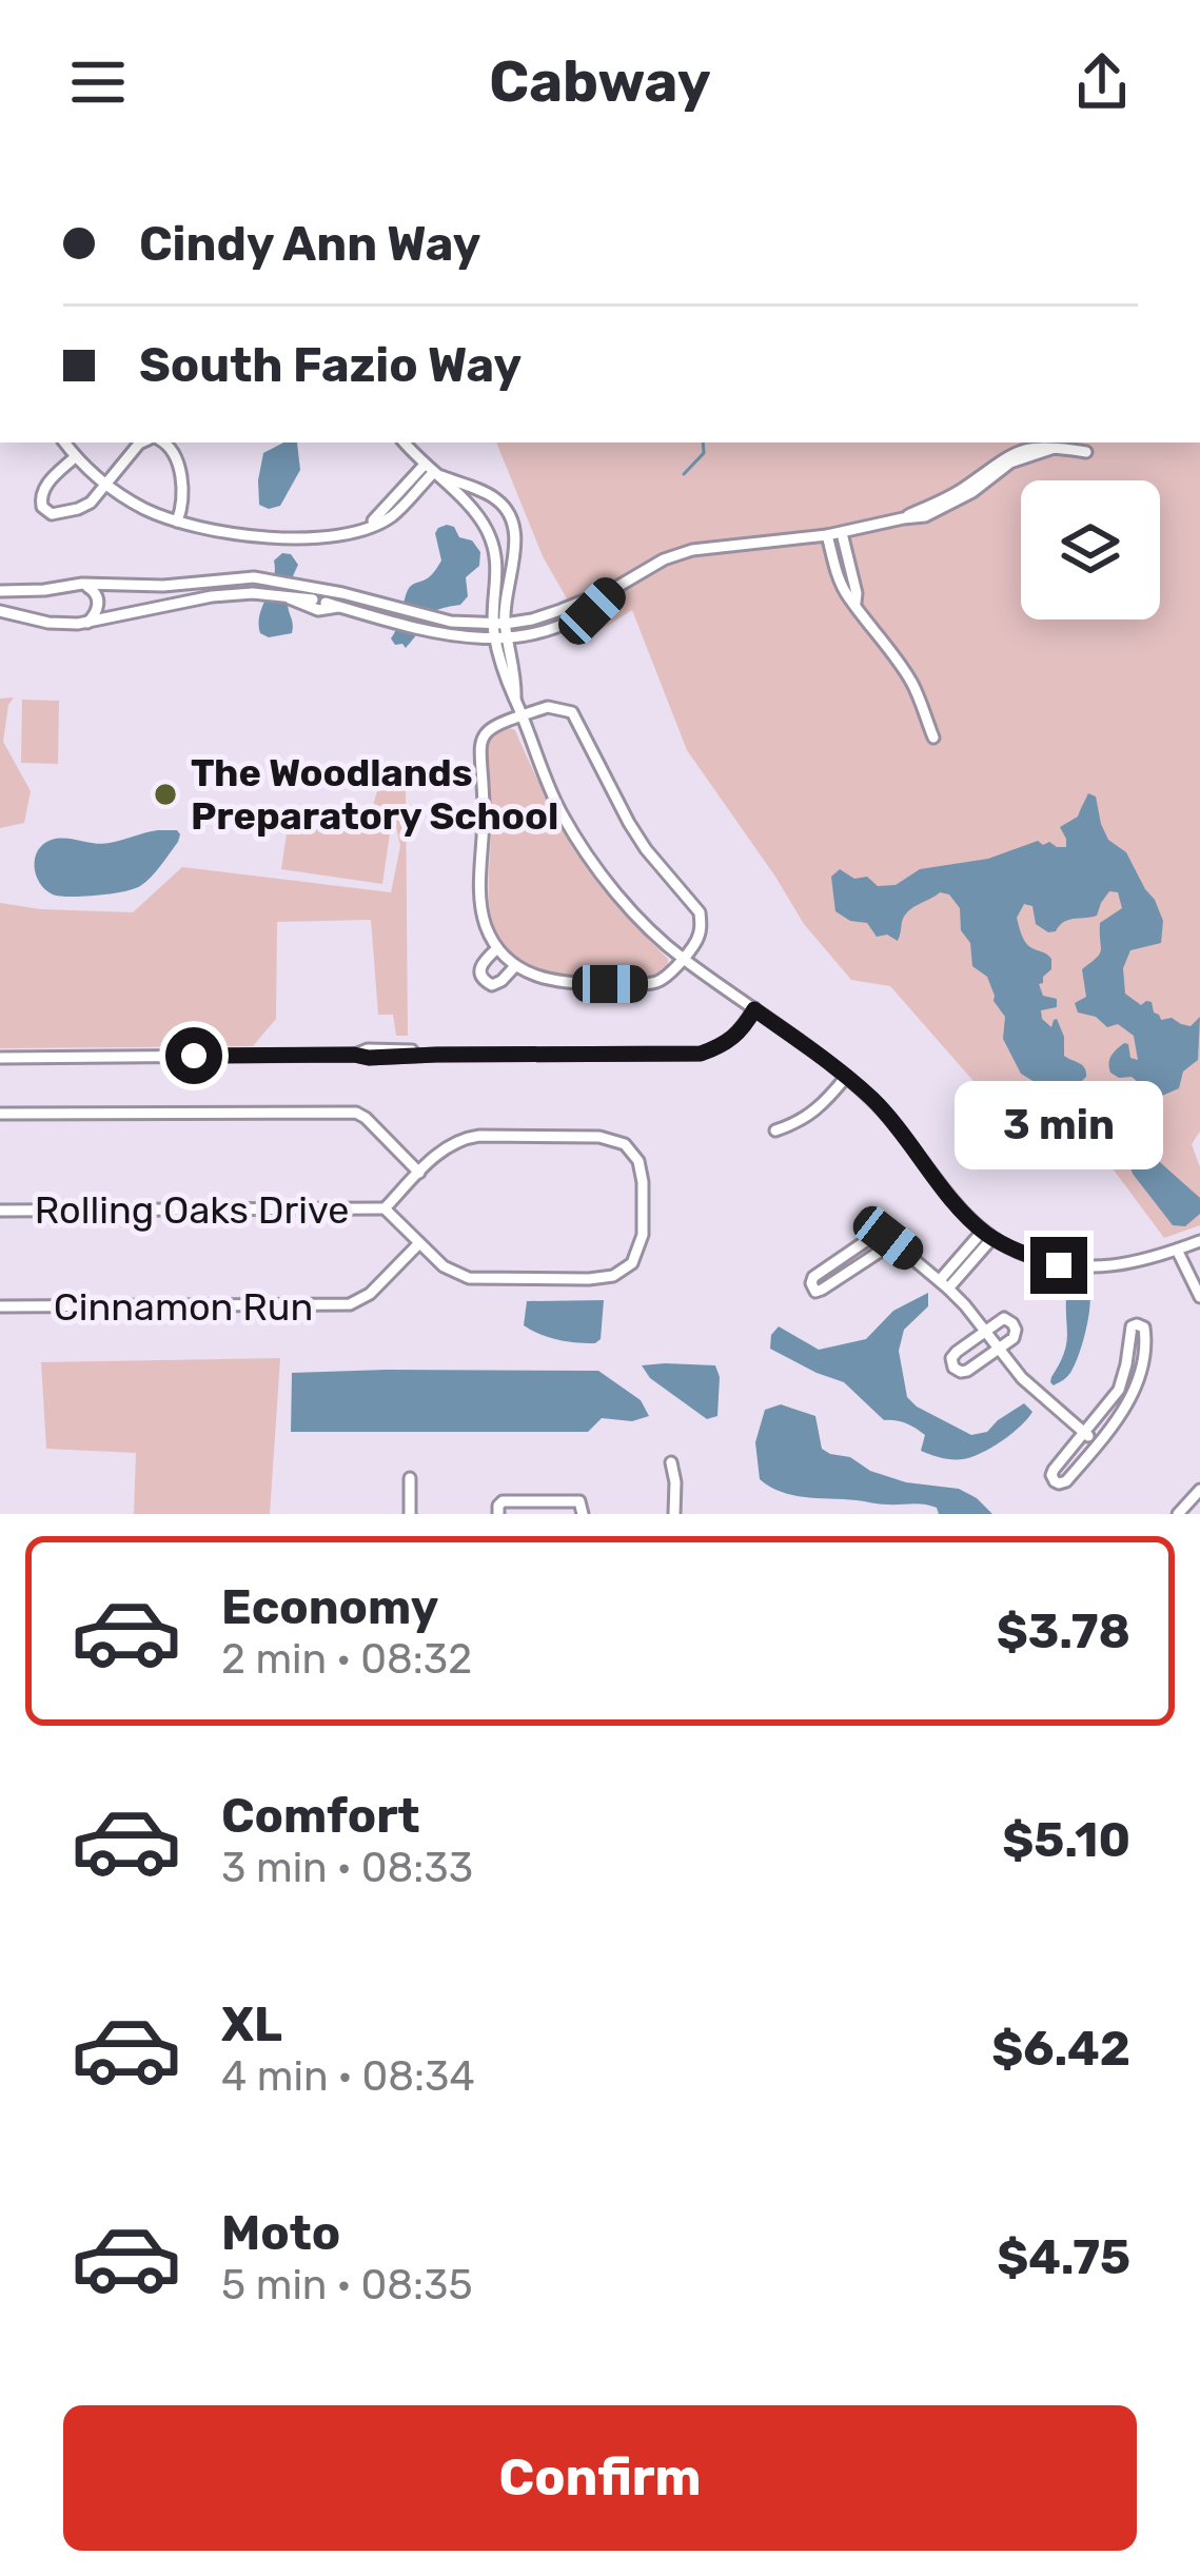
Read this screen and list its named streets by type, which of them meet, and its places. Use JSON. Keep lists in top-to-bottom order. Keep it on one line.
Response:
{"streets":{"street":["Rolling Oaks Drive","Cinnamon Run"]},"places":["The Woodlands Preparatory School"],"page":{"header":"Cabway","banner":["Cindy Ann Way","South Fazio Way"],"bubble":"3 min","list":[{"name":"Economy","note":"2 min · 08:32","value":"$3.78"},{"name":"Comfort","note":"3 min · 08:33","value":"$5.10"},{"name":"XL","note":"4 min · 08:34","value":"$6.42"},{"name":"Moto","note":"5 min · 08:35","value":"$4.75"}],"buttons":"Confirm"}}
